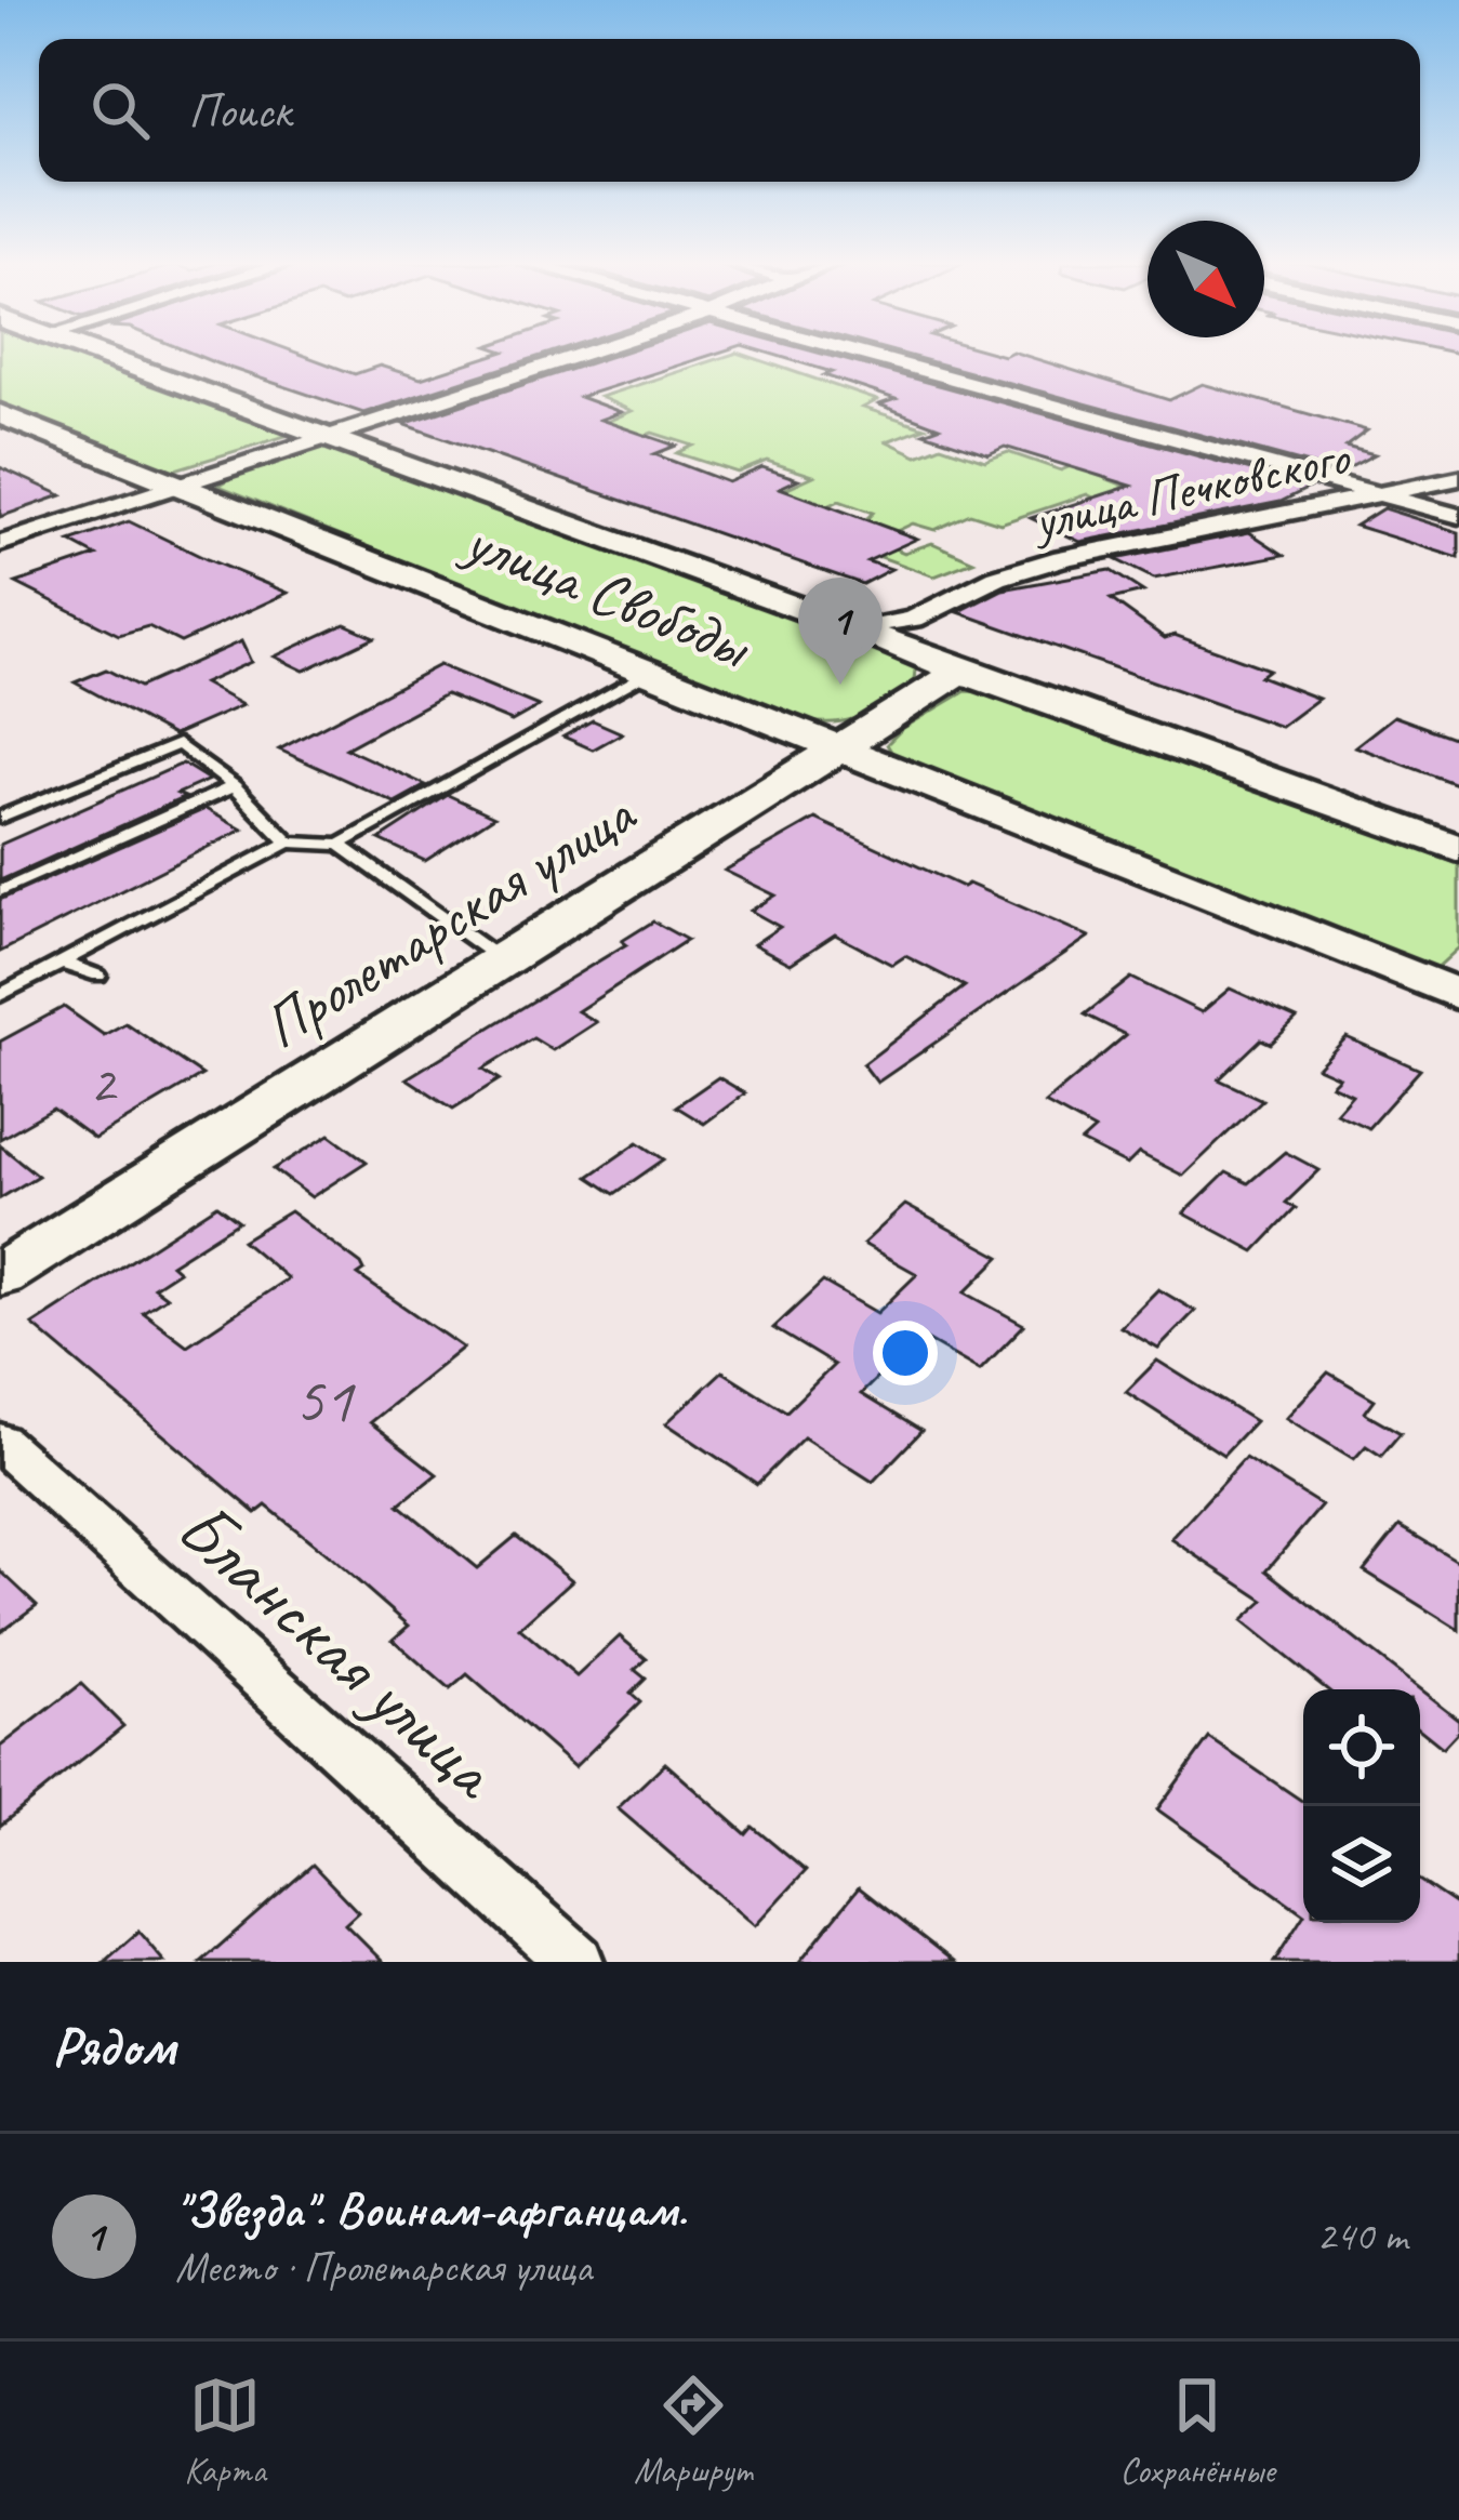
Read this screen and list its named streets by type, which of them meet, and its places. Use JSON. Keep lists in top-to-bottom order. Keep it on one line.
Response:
{"streets":{"main road":["улица Свободы","Пролетарская улица"],"street":["улица Печковского","Бланская улица"]},"crossings":[["улица Печковского","улица Свободы"],["улица Свободы","Пролетарская улица"]],"house_numbers":["2","51"],"north":"bottom right","page":{"search":"Поиск","pins":"1","heading":"Рядом","list":[{"mark":"1","name":"\"Звезда\". Воинам-афганцам.","note":"Место · Пролетарская улица","value":"240 m"}],"nav":["Карта","Маршрут","Сохранённые"]}}
